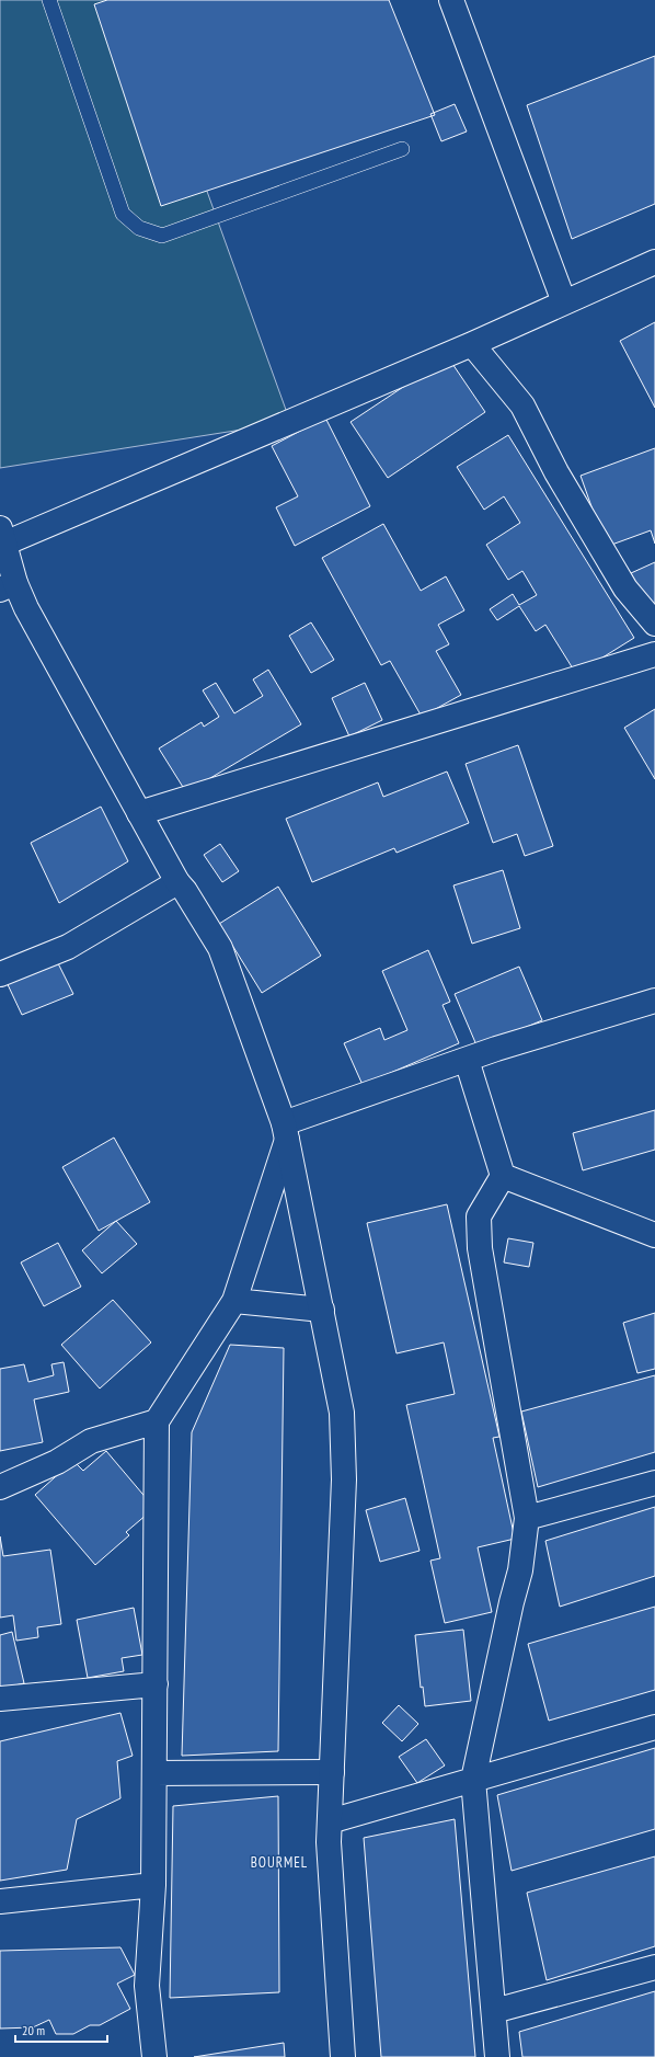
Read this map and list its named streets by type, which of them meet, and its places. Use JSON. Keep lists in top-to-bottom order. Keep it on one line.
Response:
{"districts":["BOURMEL"],"scale_bar":"20 m"}
